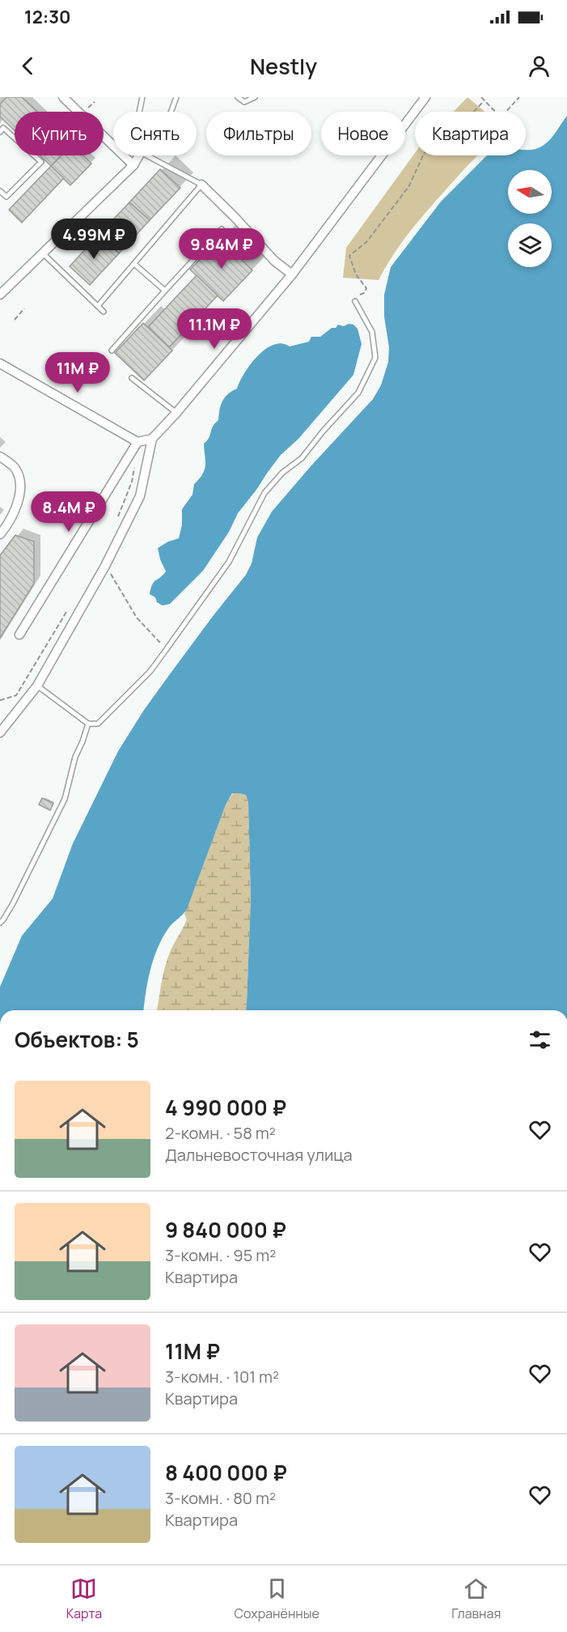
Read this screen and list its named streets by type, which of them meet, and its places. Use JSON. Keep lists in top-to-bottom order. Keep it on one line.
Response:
{"north":"left","page":{"status":"12:30","header":"Nestly","chip":["Купить","Снять","Фильтры","Новое","Квартира"],"price":["4.99M ₽","9.84M ₽","11.1M ₽","11M ₽","8.4M ₽"],"heading":"Объектов: 5","list":[{"name":"4 990 000 ₽","note":"2-комн. · 58 m² · Дальневосточная улица"},{"name":"9 840 000 ₽","note":"3-комн. · 95 m² · Квартира"},{"name":"11M ₽","note":"3-комн. · 101 m² · Квартира"},{"name":"8 400 000 ₽","note":"3-комн. · 80 m² · Квартира"}],"tabs":["Карта","Сохранённые","Главная"]}}
